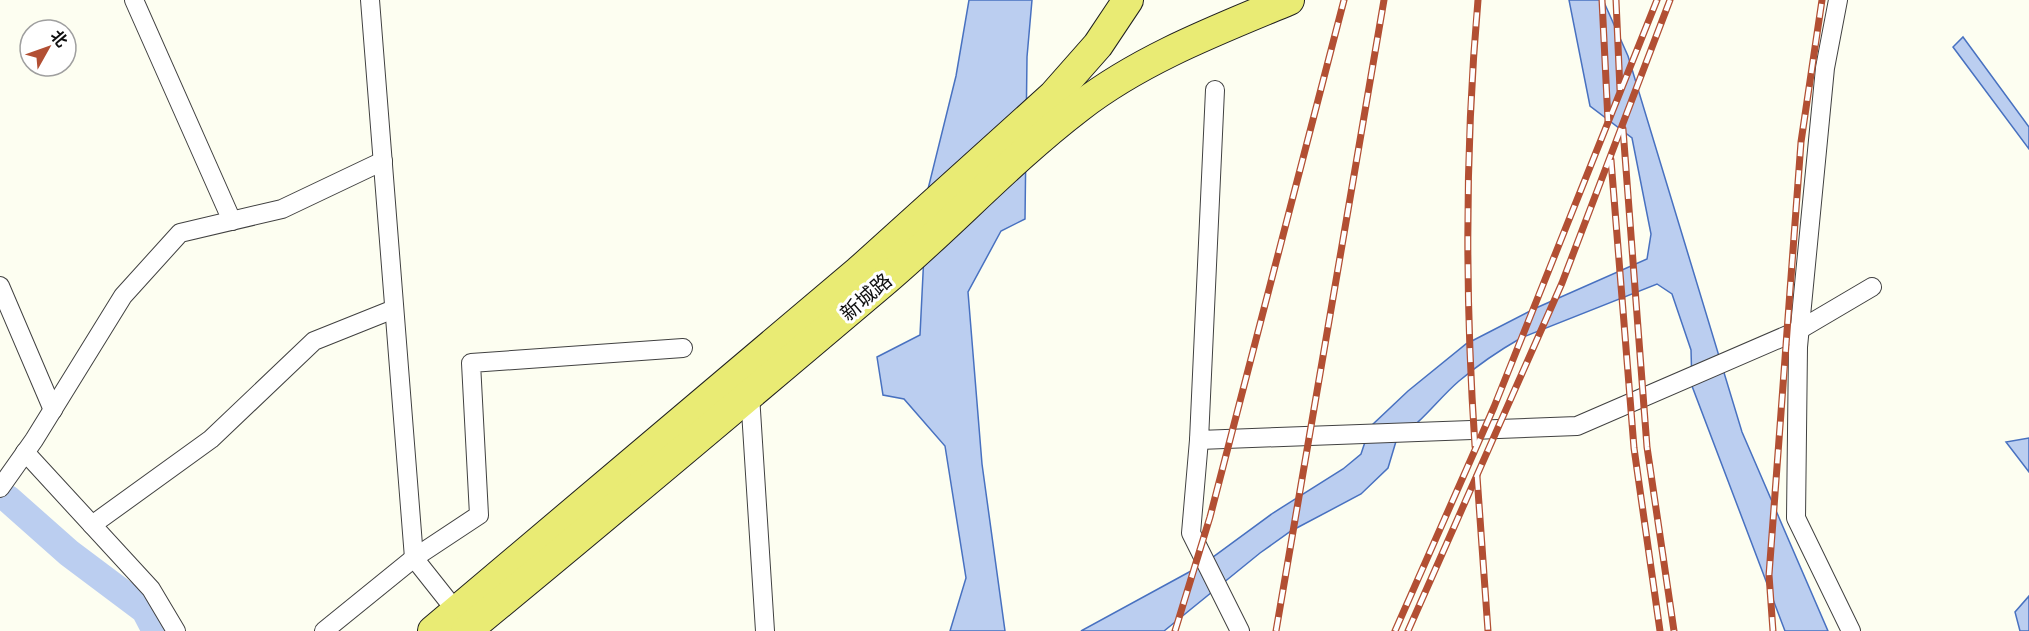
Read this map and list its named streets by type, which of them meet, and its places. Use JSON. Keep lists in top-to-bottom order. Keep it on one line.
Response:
{"streets":{"main road":["新城路"]},"north":"top right"}
